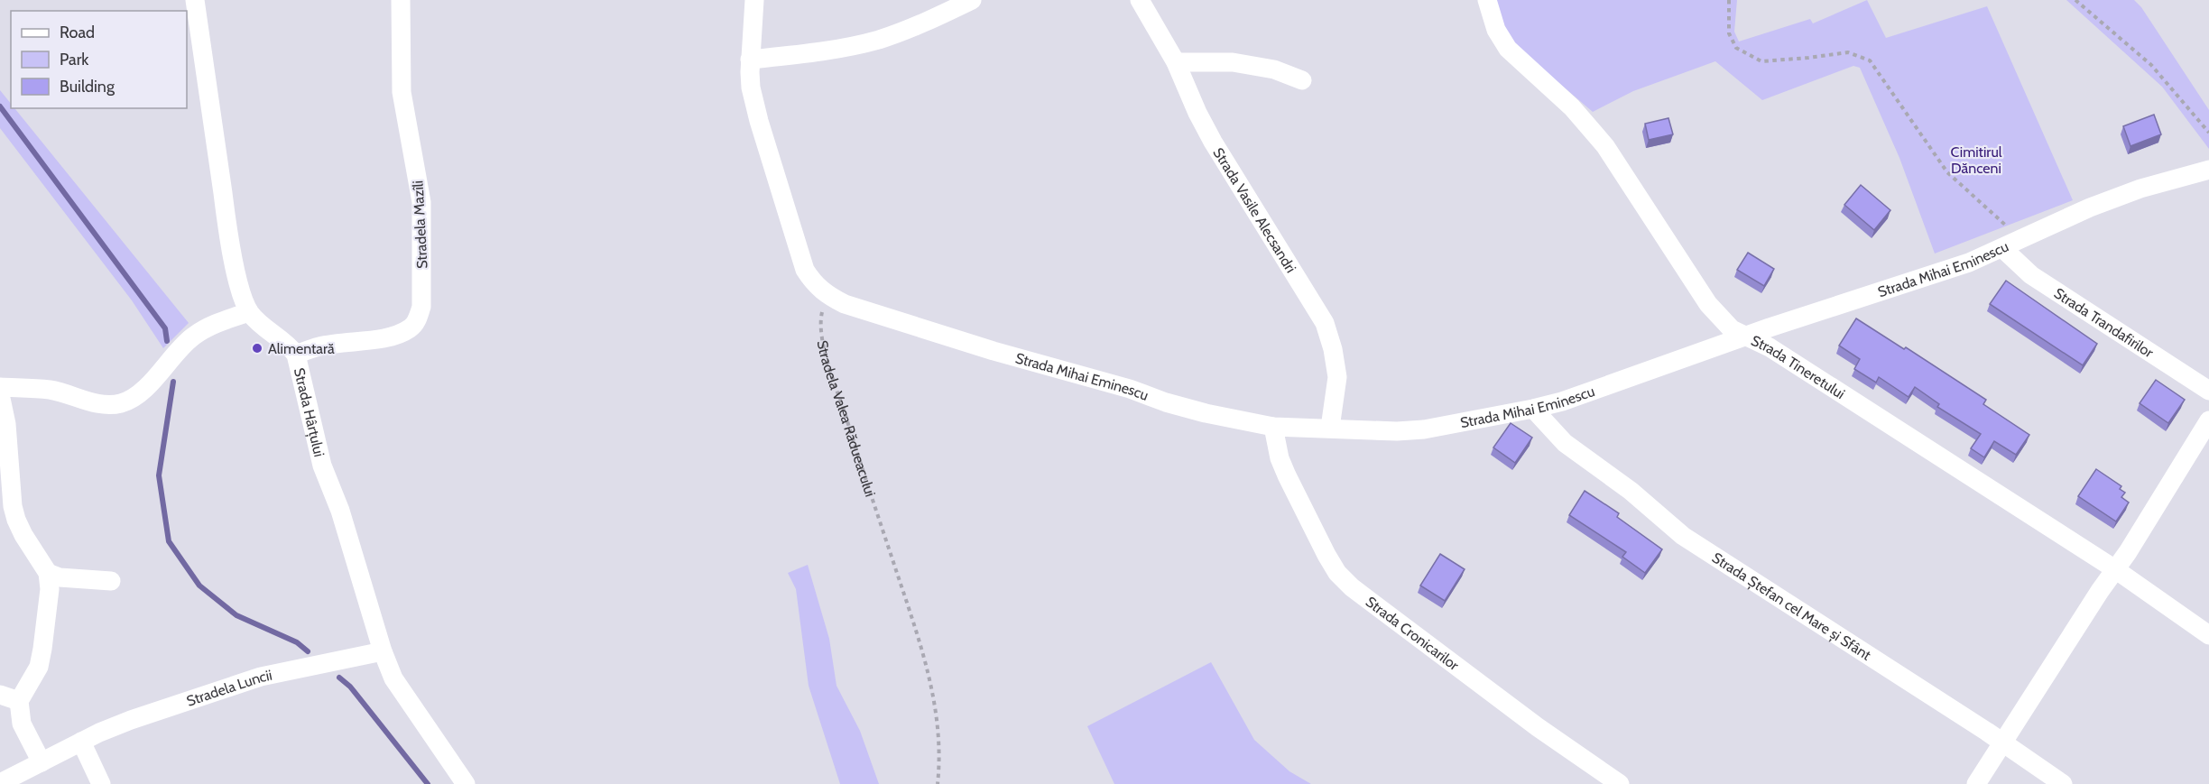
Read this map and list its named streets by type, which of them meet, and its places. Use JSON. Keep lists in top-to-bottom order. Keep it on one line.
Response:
{"streets":{"street":["Strada Vasile Alecsandri","Stradela Mazîli","Strada Mihai Eminescu","Strada Trandafirilor","Strada Tineretului","Strada Hârțului","Strada Ștefan cel Mare și Sfânt","Strada Cronicarilor","Stradela Luncii"],"path":["Stradela Valea Rădueacului"]},"crossings":[["Strada Vasile Alecsandri","Strada Mihai Eminescu"],["Stradela Mazîli","Strada Hârțului"],["Strada Mihai Eminescu","Strada Trandafirilor"],["Strada Mihai Eminescu","Strada Tineretului"],["Strada Mihai Eminescu","Stradela Valea Rădueacului"],["Strada Mihai Eminescu","Strada Ștefan cel Mare și Sfânt"],["Strada Mihai Eminescu","Strada Cronicarilor"],["Strada Hârțului","Stradela Luncii"]],"parks":["Cimitirul Dănceni"],"places":["Alimentară"],"legend":["Road","Park","Building"]}
